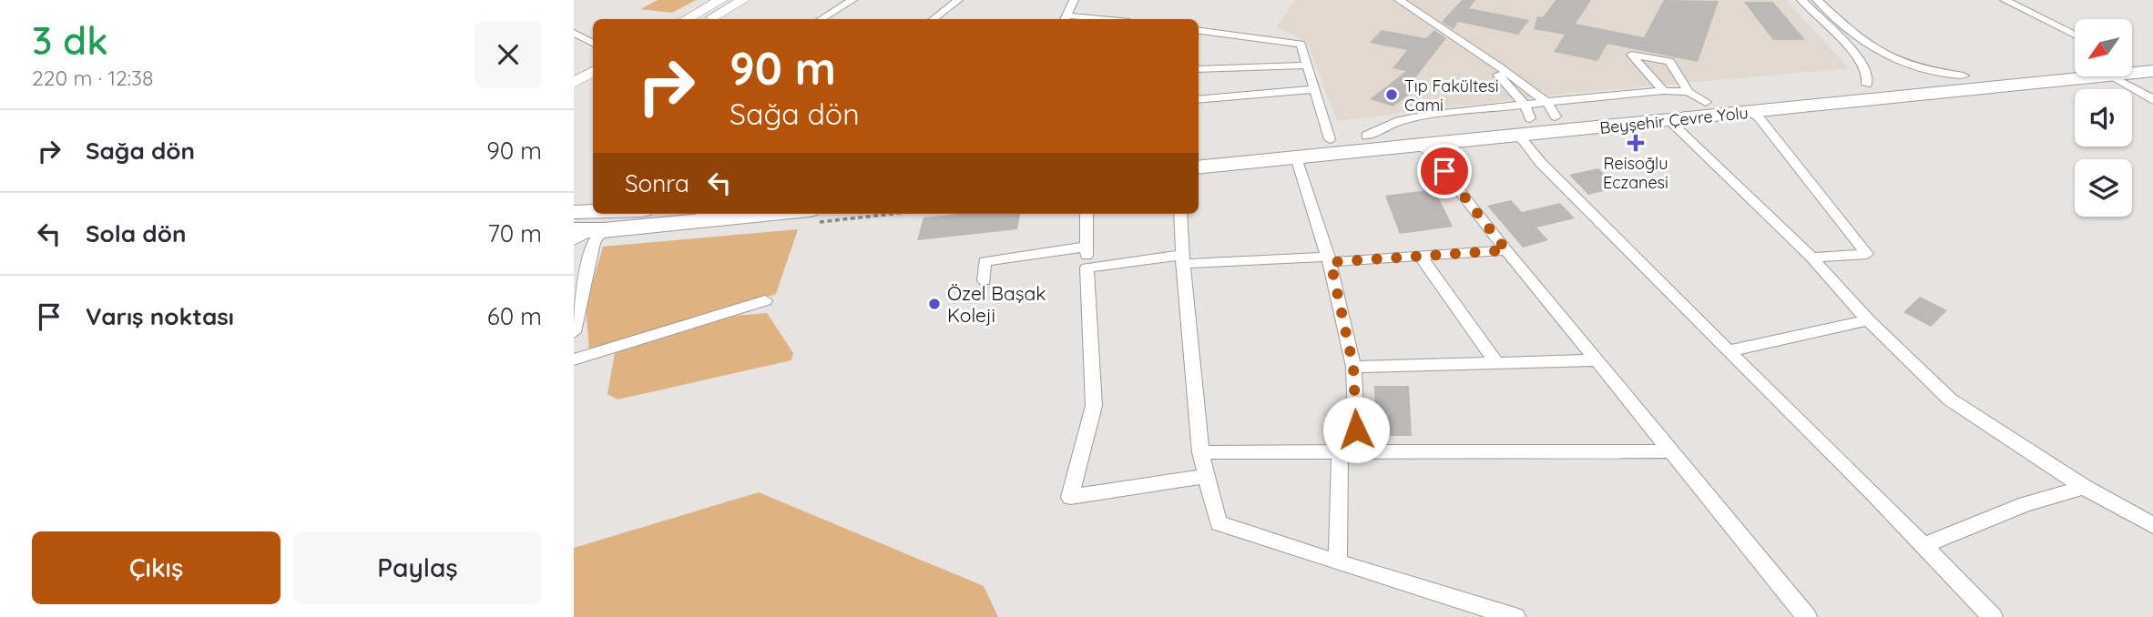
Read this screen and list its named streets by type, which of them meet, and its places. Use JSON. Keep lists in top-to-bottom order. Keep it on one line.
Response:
{"streets":{"highway":["Beyşehir Çevre Yolu"]},"places":{"other":["Tıp Fakültesi Cami","Özel Başak Koleji"],"health":["Reisoğlu Eczanesi"]},"north":"bottom left","page":{"heading":["3 dk","220 m · 12:38"],"turn":["90 m","Sağa dön"],"list":[{"name":"Sağa dön","value":"90 m"},{"name":"Sola dön","value":"70 m"},{"name":"Varış noktası","value":"60 m"}],"then":"Sonra","buttons":["Çıkış","Paylaş"]}}
